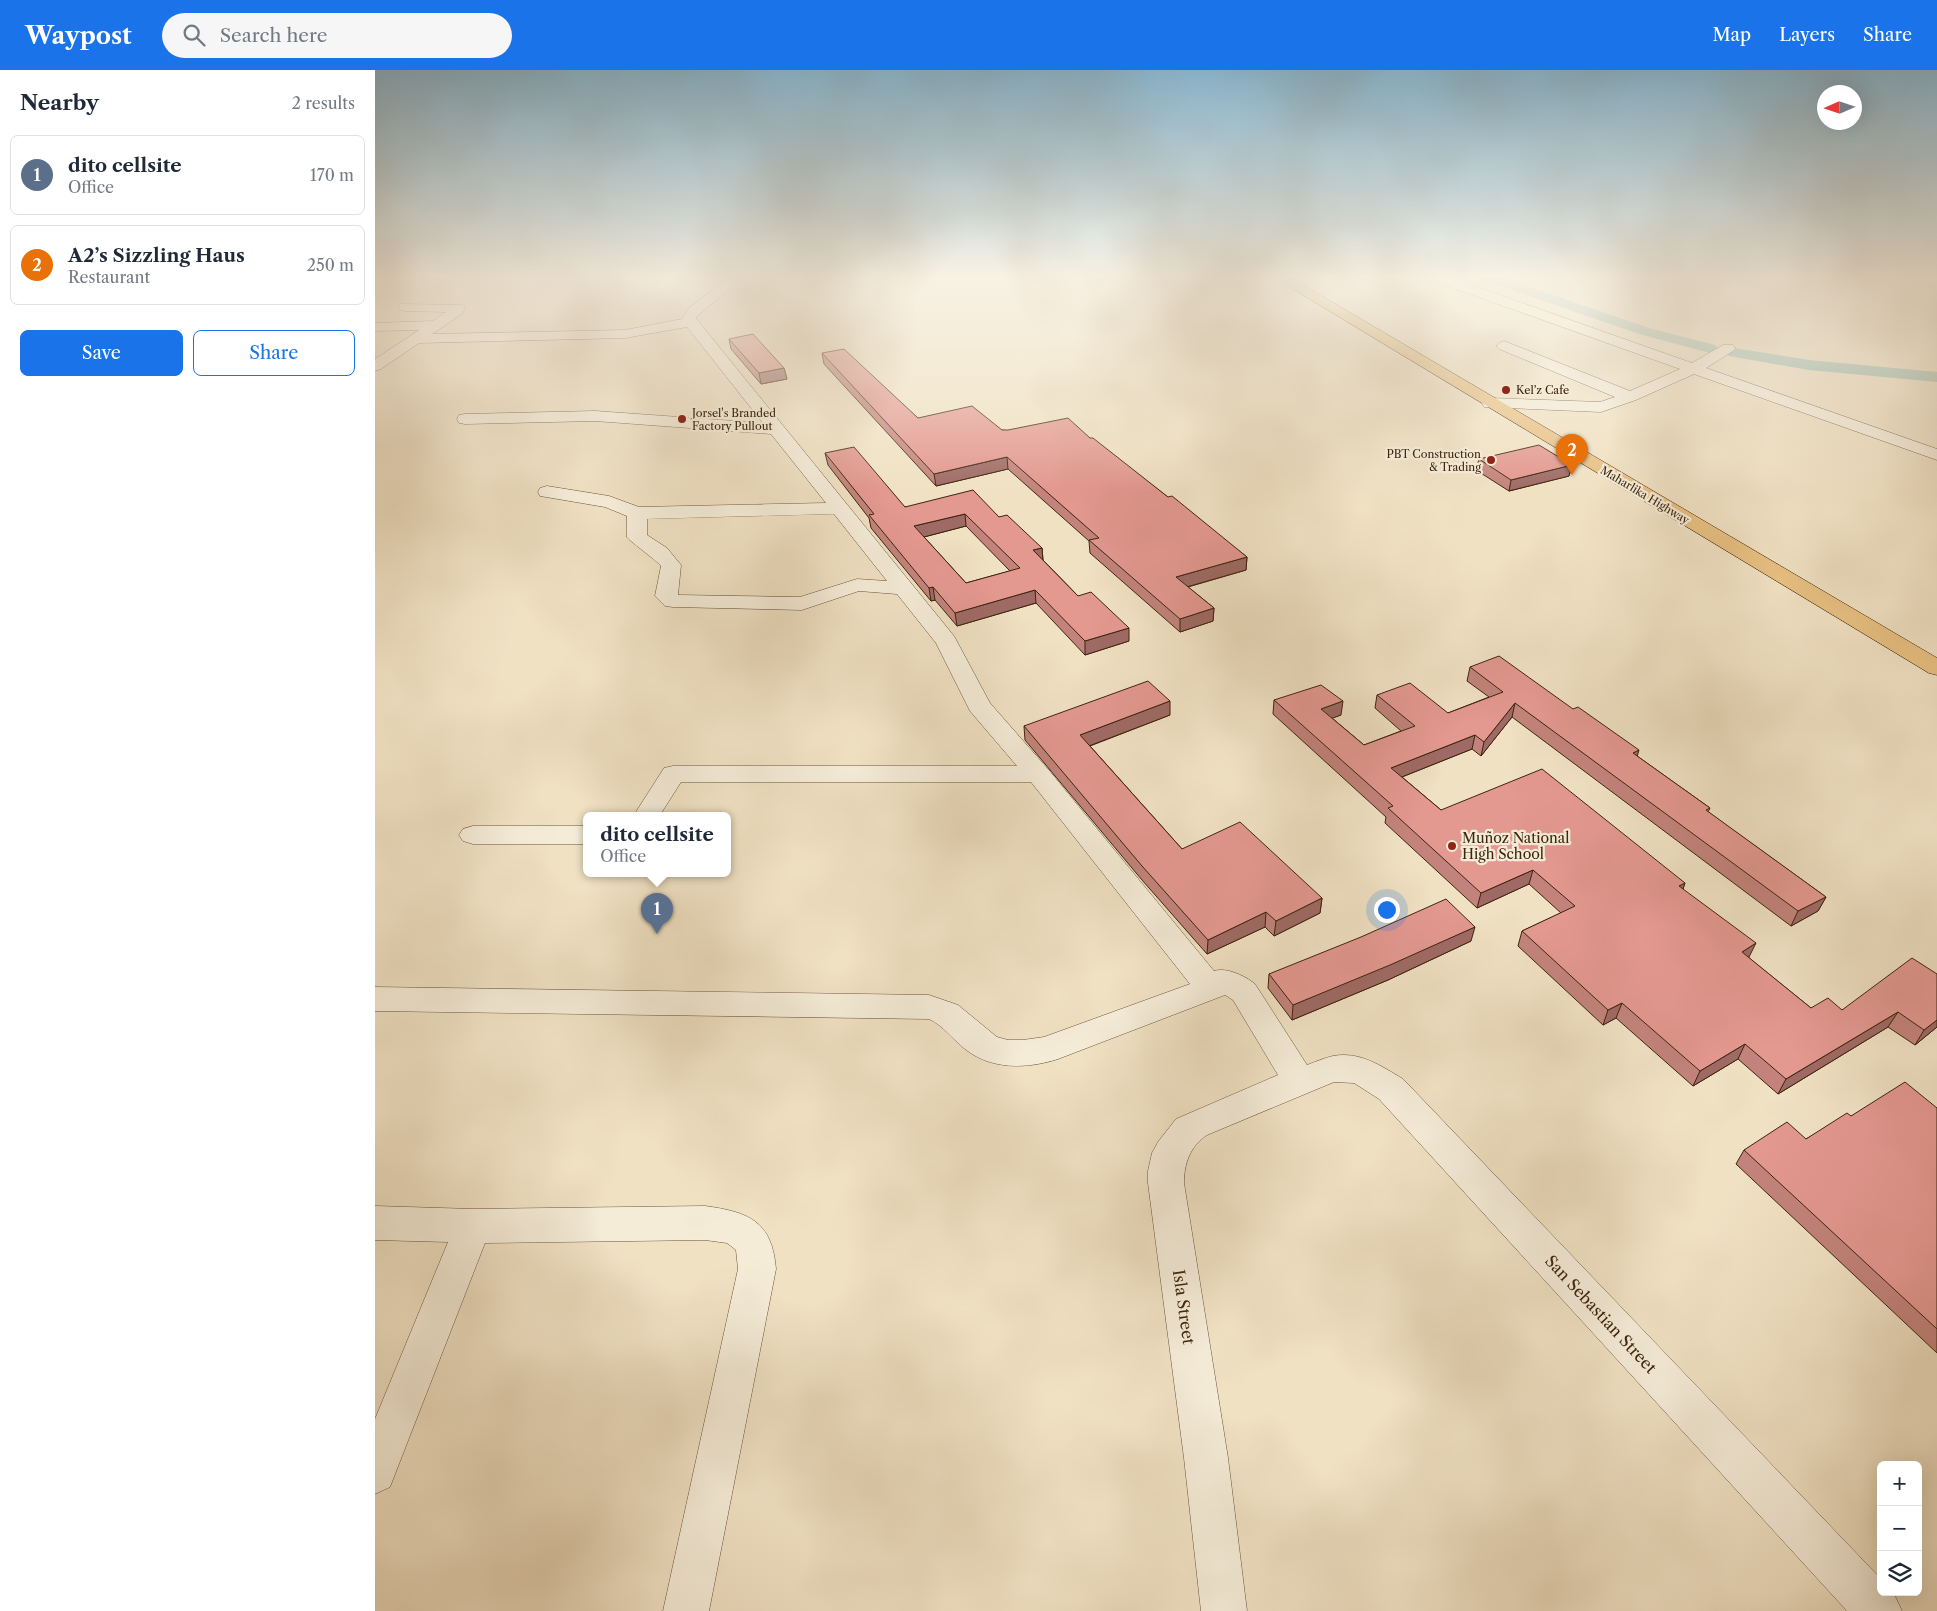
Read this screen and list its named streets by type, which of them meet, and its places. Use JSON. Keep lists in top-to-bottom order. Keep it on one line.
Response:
{"streets":{"highway":["Maharlika Highway"],"street":["Isla Street","San Sebastian Street"]},"crossings":[["Isla Street","San Sebastian Street"]],"places":["Kel’z Cafe","Jorsel's Branded Factory Pullout","PBT Construction & Trading","Muñoz National High School"],"north":"left","page":{"header":"Waypost","search":"Search here","nav":["Map","Layers","Share"],"heading":["Nearby","2 results"],"list":[{"mark":"1","name":"dito cellsite","note":"Office","value":"170 m"},{"mark":"2","name":"A2’s Sizzling Haus","note":"Restaurant","value":"250 m"}],"buttons":["Save","Share"],"pins":["2","1"],"popup":["dito cellsite","Office"],"map_buttons":["+","−"]}}
